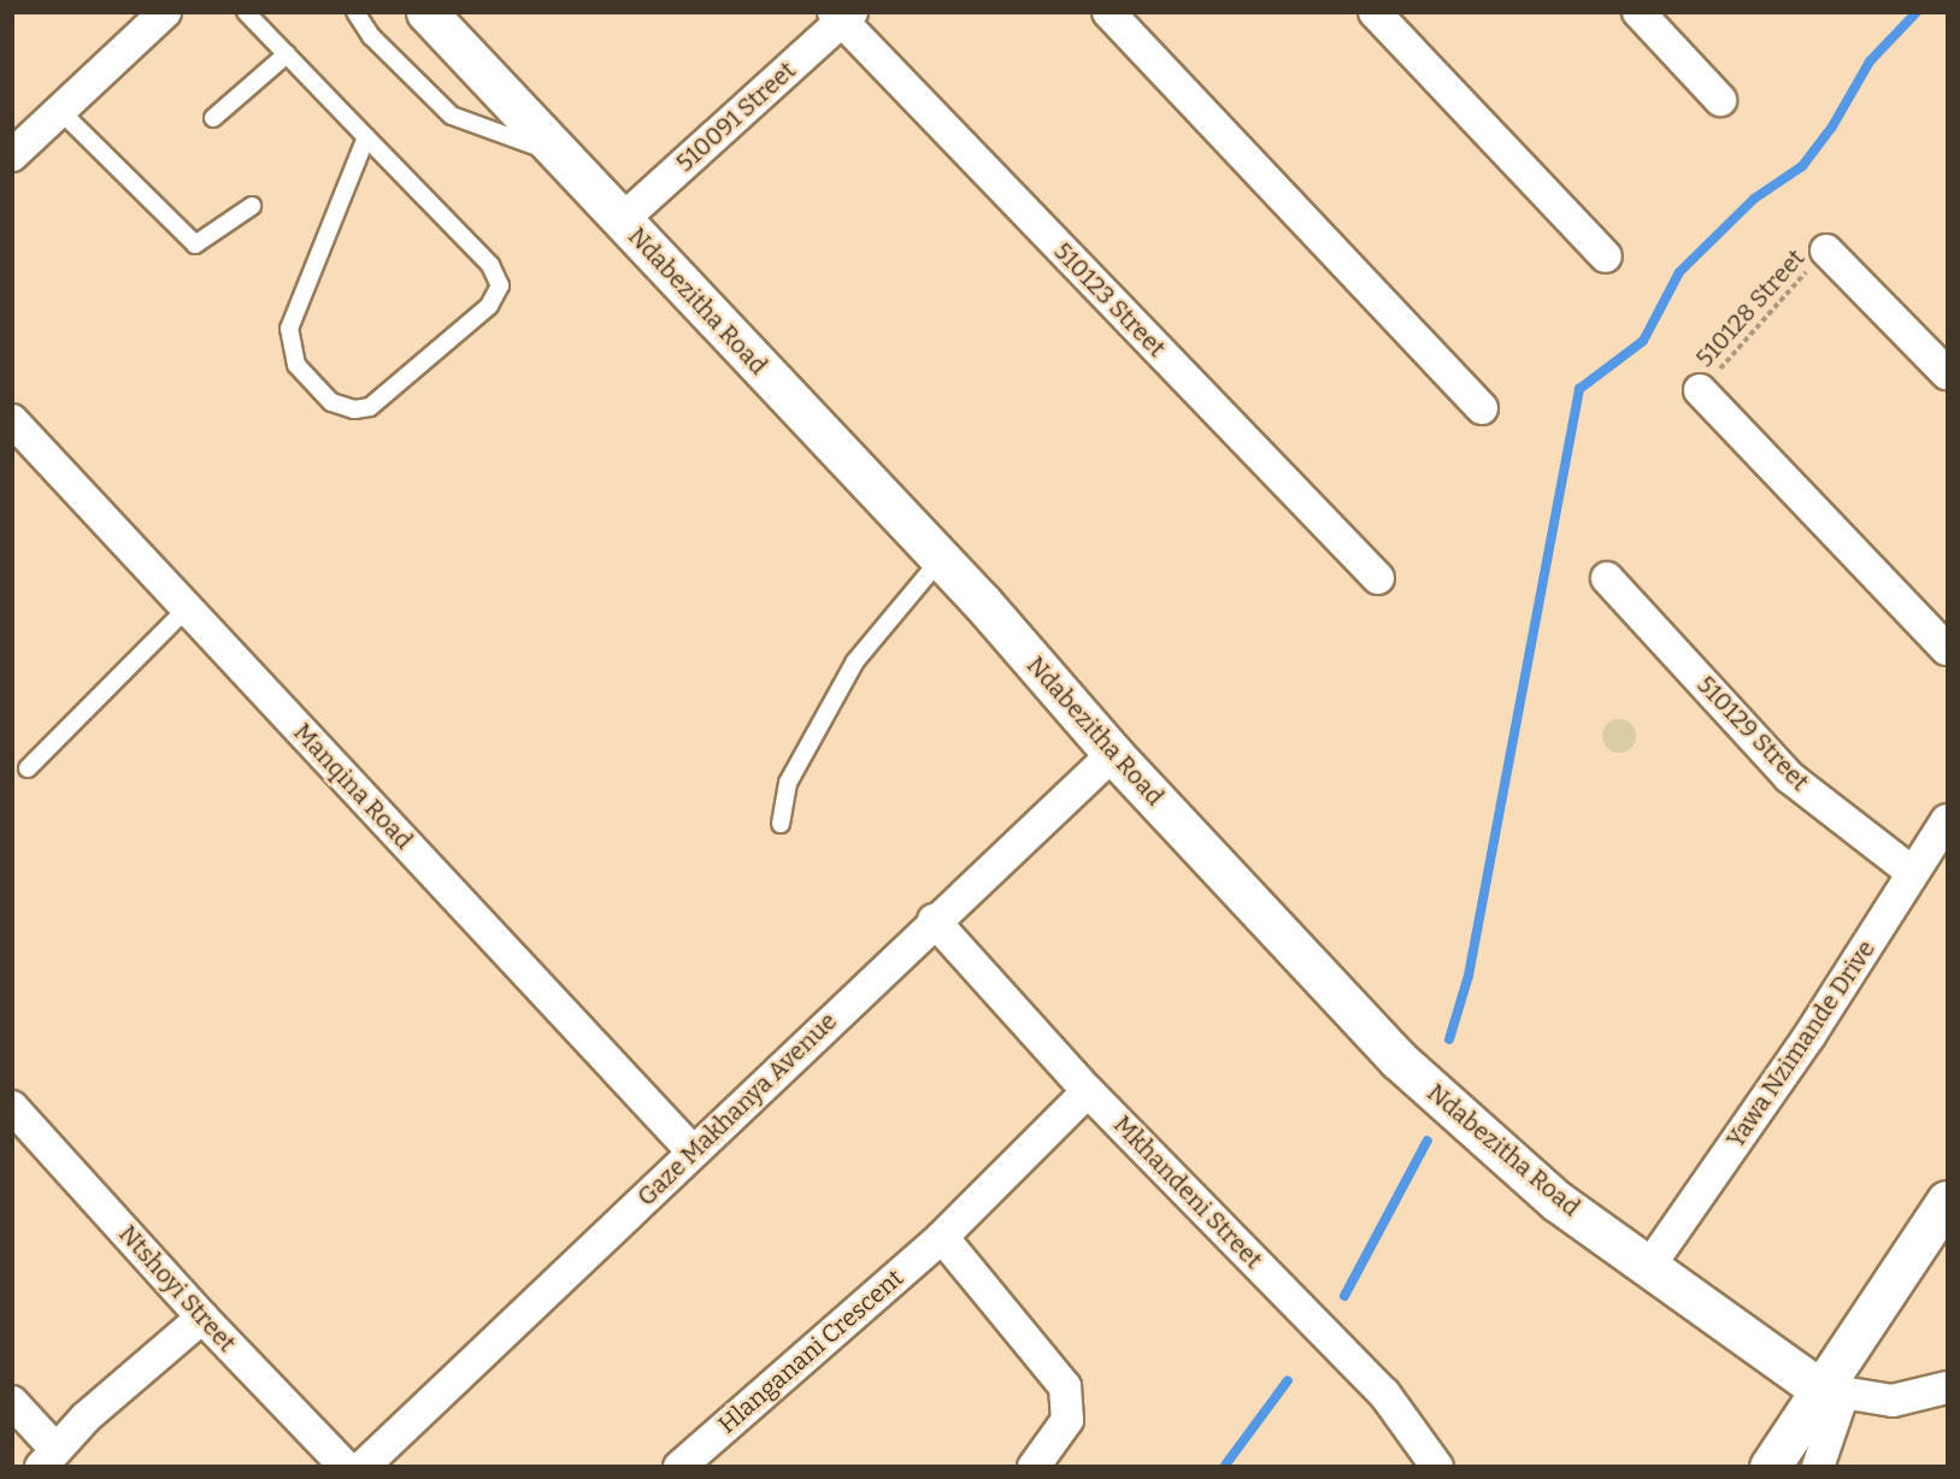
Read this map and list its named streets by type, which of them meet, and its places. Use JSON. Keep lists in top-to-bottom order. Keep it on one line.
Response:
{"streets":{"street":["510091 Street","510123 Street","Ndabezitha Road","510129 Street","Manqina Road","Yawa Nzimande Drive","Gaze Makhanya Avenue","Mkhandeni Street","Ntshoyi Street","Hlanganani Crescent"],"path":["510128 Street"]},"crossings":[["510091 Street","510123 Street"],["510091 Street","Ndabezitha Road"],["Ndabezitha Road","Yawa Nzimande Drive"],["Ndabezitha Road","Gaze Makhanya Avenue"],["510129 Street","Yawa Nzimande Drive"],["Manqina Road","Gaze Makhanya Avenue"],["Gaze Makhanya Avenue","Mkhandeni Street"],["Mkhandeni Street","Hlanganani Crescent"]]}
